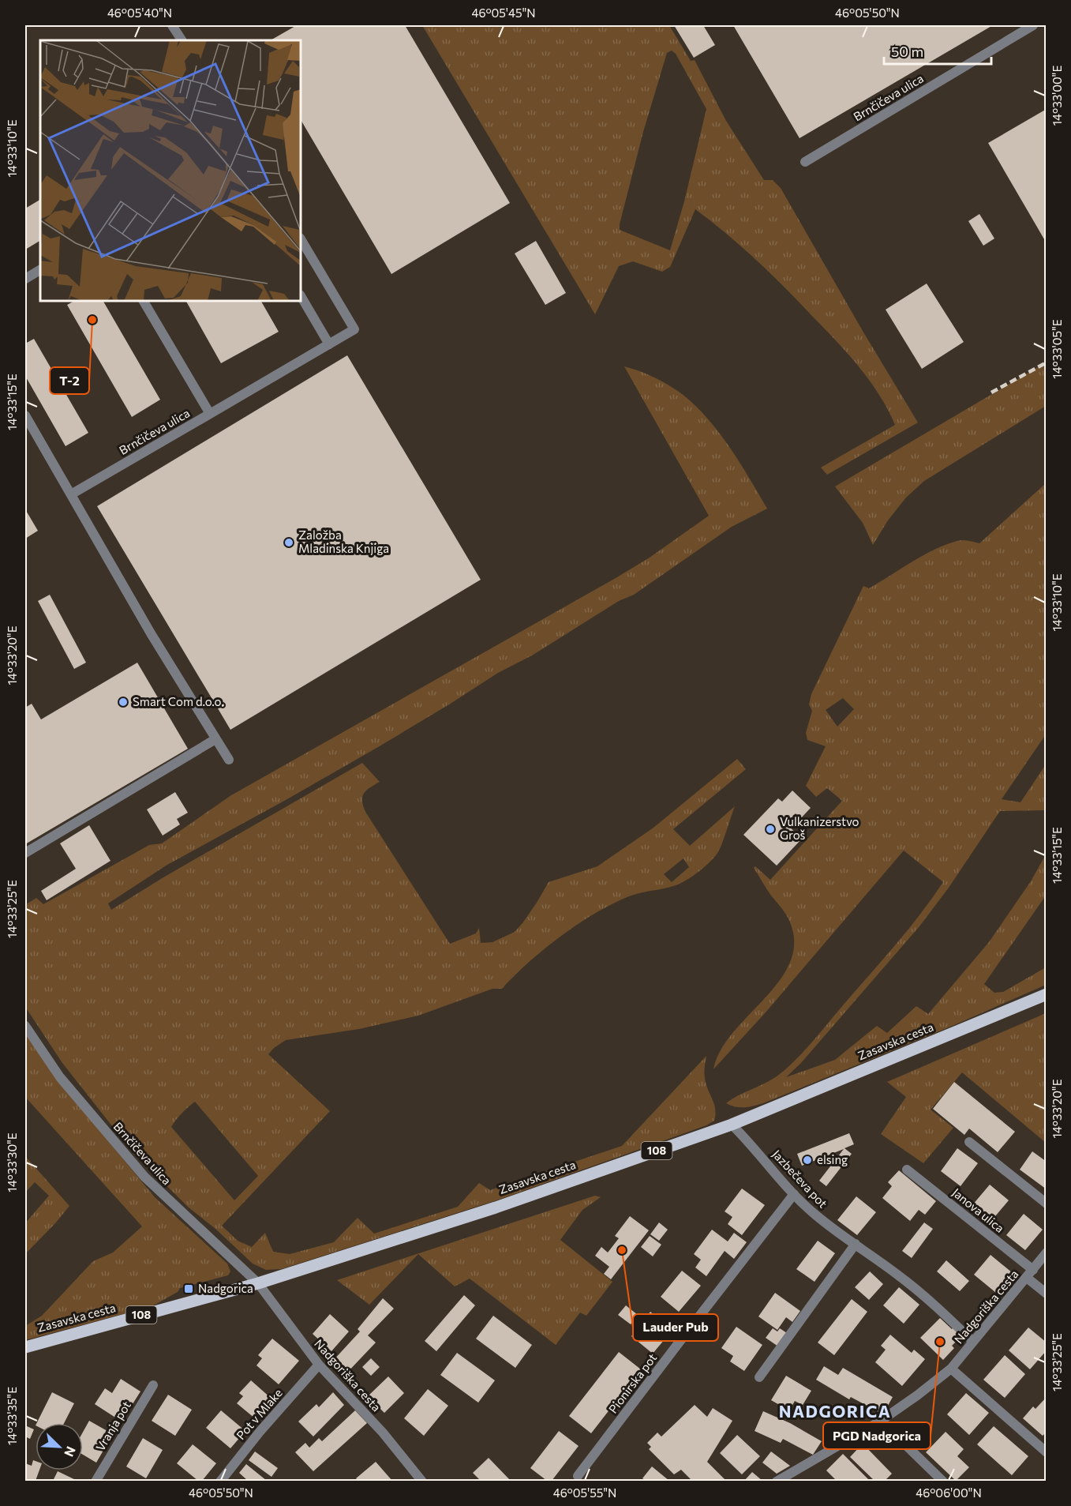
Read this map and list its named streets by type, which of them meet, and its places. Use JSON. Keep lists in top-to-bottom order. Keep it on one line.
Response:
{"streets":{"main road":["Zasavska cesta","108"],"street":["Brnčičeva ulica","Jazbečeva pot","Janova ulica","Nadgoriška cesta","Pionirska pot","Pot v Mlake","Vranja pot"]},"crossings":[["Brnčičeva ulica","Zasavska cesta"],["Brnčičeva ulica","Nadgoriška cesta"],["Zasavska cesta","Jazbečeva pot"],["Zasavska cesta","Nadgoriška cesta"],["Jazbečeva pot","Nadgoriška cesta"],["Jazbečeva pot","Pionirska pot"],["Janova ulica","Nadgoriška cesta"],["Nadgoriška cesta","Pot v Mlake"]],"districts":["NADGORICA"],"places":{"other":["T-2","Založba Mladinska Knjiga","Smart Com d.o.o.","Vulkanizerstvo Groš","elsing","Lauder Pub","PGD Nadgorica"],"transit":["Nadgorica"]},"scale_bar":"50 m","north":"bottom right","coordinates":["46°05'40\"N","46°05'45\"N","46°05'50\"N","14°33'00\"E","14°33'10\"E","14°33'05\"E","14°33'15\"E","14°33'20\"E","14°33'25\"E","14°33'30\"E","14°33'35\"E","46°05'55\"N","46°06'00\"N"]}
